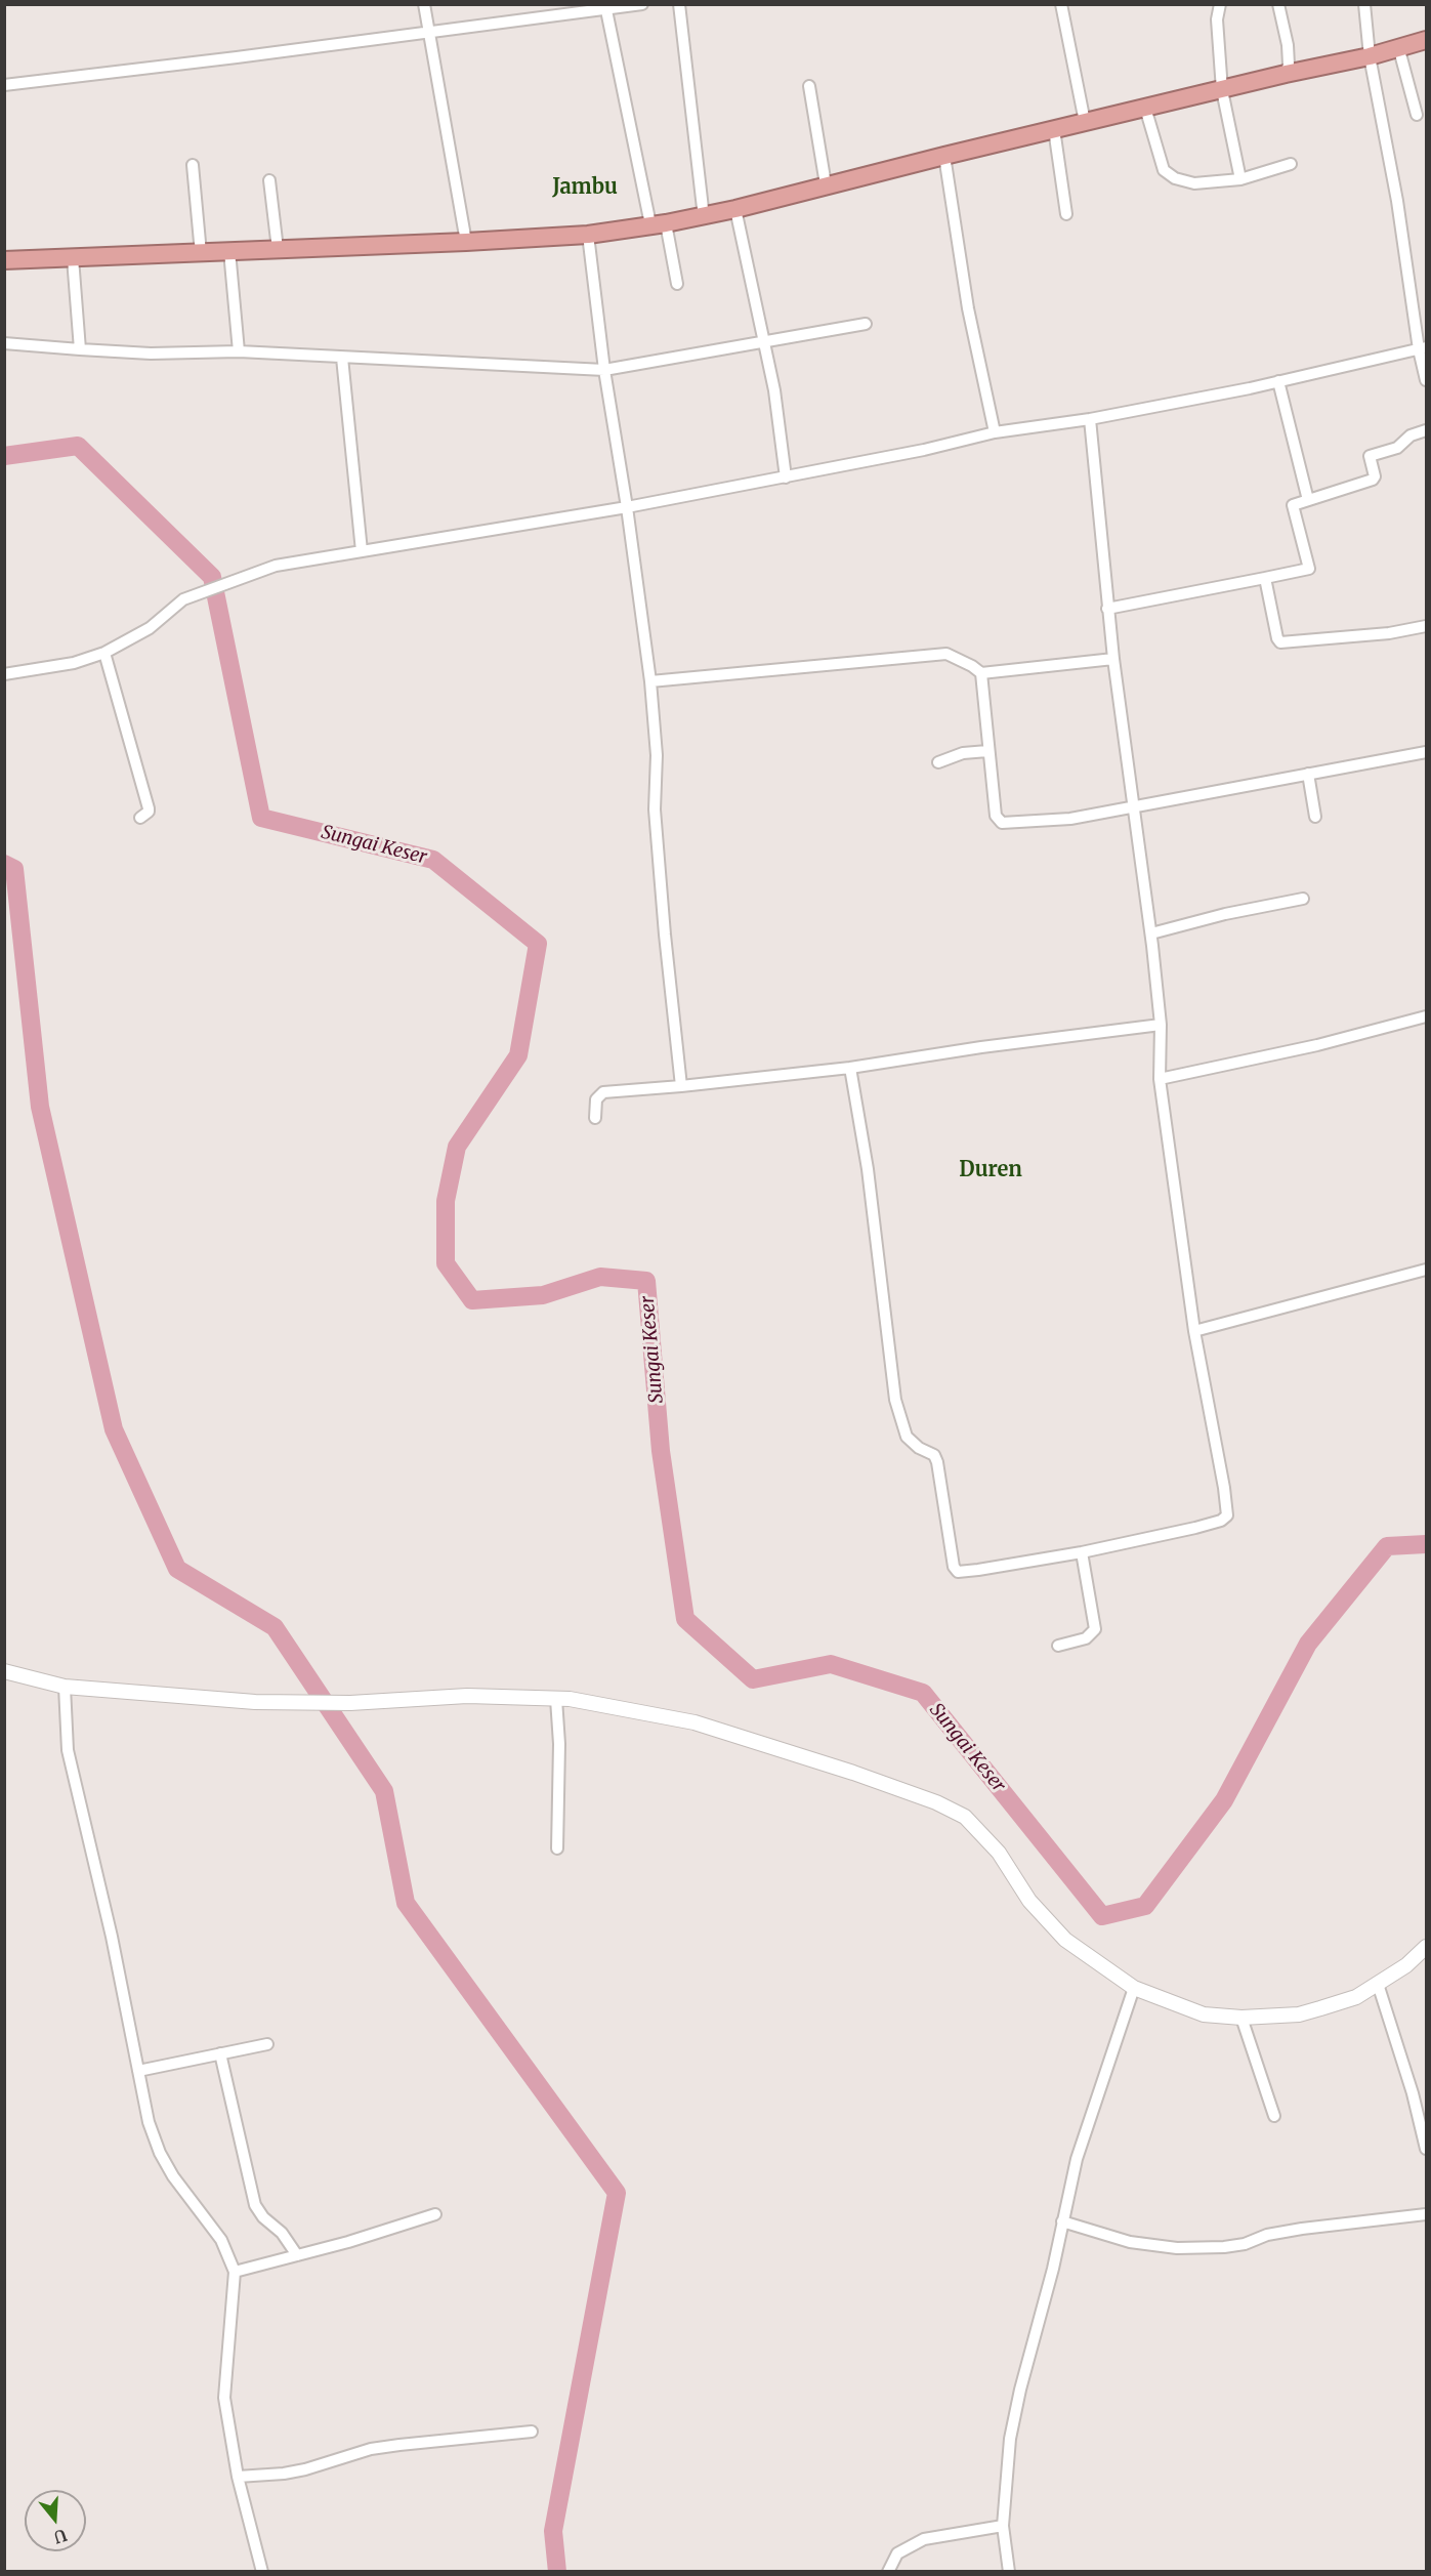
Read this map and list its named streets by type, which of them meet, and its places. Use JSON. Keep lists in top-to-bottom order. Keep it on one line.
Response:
{"districts":["Jambu","Duren"],"water":["Sungai Keser"],"north":"bottom"}
